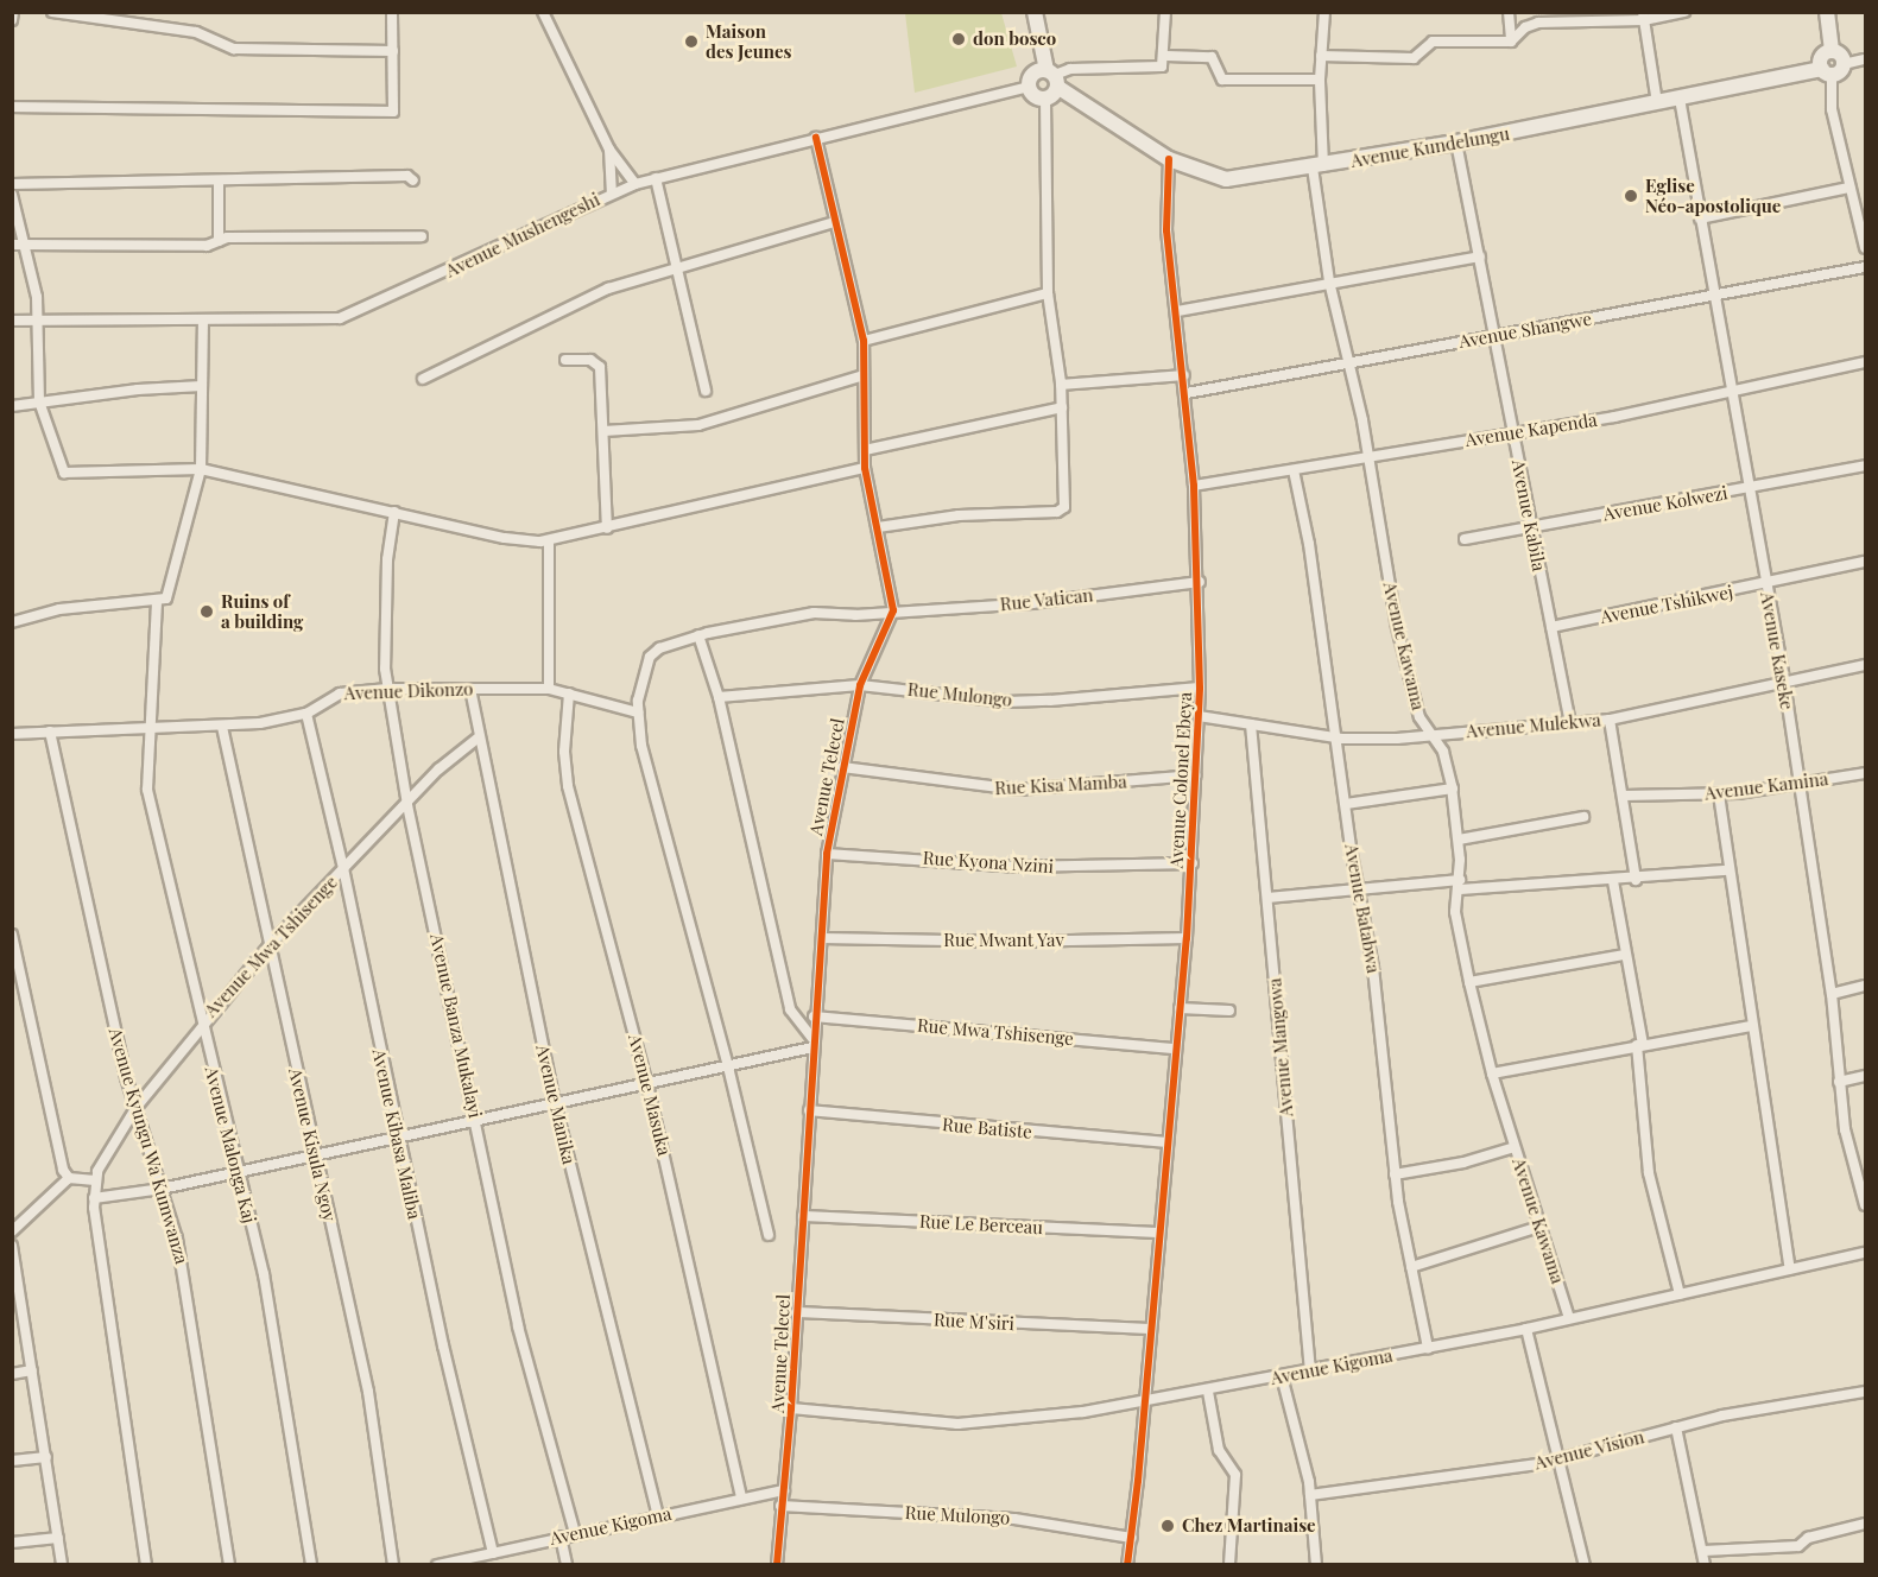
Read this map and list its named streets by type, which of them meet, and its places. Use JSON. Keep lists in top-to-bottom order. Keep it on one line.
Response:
{"streets":{"street":["Avenue Kundelungu","Avenue Mushengeshi","Avenue Shangwe","Avenue Kapenda","Avenue Kolwezi","Avenue Kabila","Rue Vatican","Avenue Tshikwej","Avenue Kawama","Avenue Kaseke","Avenue Dikonzo","Rue Mulongo","Avenue Mulekwa","Avenue Telecel","Avenue Colonel Ebeya","Rue Kisa Mamba","Avenue Kamina","Rue Kyona Nzini","Avenue Batabwa","Rue Mwant Yav","Avenue Mwa Tshisenge","Avenue Banza Mukalayi","Rue Mwa Tshisenge","Avenue Mangowa","Avenue Masuka","Avenue Manika","Rue Batiste","Avenue Kibasa Maliba","Avenue Malonga Kaj","Avenue Kisula Ngoy","Avenue Kyungu Wa Kumwanza","Rue Le Berceau","Rue M'siri","Avenue Kigoma","Avenue Vision"]},"crossings":[["Avenue Kundelungu","Avenue Kabila"],["Avenue Kundelungu","Avenue Kawama"],["Avenue Kundelungu","Avenue Kaseke"],["Avenue Kundelungu","Avenue Colonel Ebeya"],["Avenue Shangwe","Avenue Kabila"],["Avenue Shangwe","Avenue Kawama"],["Avenue Shangwe","Avenue Kaseke"],["Avenue Shangwe","Avenue Colonel Ebeya"],["Avenue Kapenda","Avenue Kabila"],["Avenue Kapenda","Avenue Kawama"],["Avenue Kapenda","Avenue Kaseke"],["Avenue Kapenda","Avenue Colonel Ebeya"],["Avenue Kapenda","Avenue Batabwa"],["Avenue Kolwezi","Avenue Kabila"],["Avenue Kolwezi","Avenue Kaseke"],["Avenue Kabila","Avenue Tshikwej"],["Avenue Kabila","Avenue Mulekwa"],["Rue Vatican","Avenue Dikonzo"],["Rue Vatican","Avenue Telecel"],["Rue Vatican","Avenue Colonel Ebeya"],["Avenue Tshikwej","Avenue Kaseke"],["Avenue Kawama","Avenue Mulekwa"],["Avenue Kawama","Avenue Kigoma"],["Avenue Kaseke","Avenue Mulekwa"],["Avenue Kaseke","Avenue Kamina"],["Avenue Dikonzo","Avenue Banza Mukalayi"],["Avenue Dikonzo","Avenue Masuka"],["Avenue Dikonzo","Avenue Manika"],["Avenue Dikonzo","Avenue Kibasa Maliba"],["Avenue Dikonzo","Avenue Malonga Kaj"],["Avenue Dikonzo","Avenue Kisula Ngoy"],["Avenue Dikonzo","Avenue Kyungu Wa Kumwanza"],["Rue Mulongo","Avenue Telecel"],["Rue Mulongo","Avenue Colonel Ebeya"],["Avenue Mulekwa","Avenue Colonel Ebeya"],["Avenue Mulekwa","Avenue Batabwa"],["Avenue Mulekwa","Avenue Mangowa"],["Avenue Telecel","Rue Kisa Mamba"],["Avenue Telecel","Rue Kyona Nzini"],["Avenue Telecel","Rue Mwant Yav"],["Avenue Telecel","Rue Mwa Tshisenge"],["Avenue Telecel","Rue Batiste"],["Avenue Telecel","Rue Le Berceau"],["Avenue Telecel","Rue M'siri"],["Avenue Telecel","Avenue Kigoma"],["Avenue Colonel Ebeya","Rue Kisa Mamba"],["Avenue Colonel Ebeya","Rue Kyona Nzini"],["Avenue Colonel Ebeya","Rue Mwant Yav"],["Avenue Colonel Ebeya","Rue Mwa Tshisenge"],["Avenue Colonel Ebeya","Rue Batiste"],["Avenue Colonel Ebeya","Rue Le Berceau"],["Avenue Colonel Ebeya","Rue M'siri"],["Avenue Colonel Ebeya","Avenue Kigoma"],["Avenue Batabwa","Avenue Kigoma"],["Avenue Mwa Tshisenge","Avenue Banza Mukalayi"],["Avenue Mwa Tshisenge","Avenue Manika"],["Avenue Mwa Tshisenge","Avenue Kibasa Maliba"],["Avenue Mwa Tshisenge","Avenue Malonga Kaj"],["Avenue Mwa Tshisenge","Avenue Kisula Ngoy"],["Avenue Mwa Tshisenge","Avenue Kyungu Wa Kumwanza"],["Avenue Banza Mukalayi","Avenue Kigoma"],["Avenue Mangowa","Avenue Kigoma"],["Avenue Masuka","Avenue Kigoma"],["Avenue Manika","Avenue Kigoma"],["Avenue Kibasa Maliba","Avenue Kigoma"]],"places":["don bosco","Maison des Jeunes","Eglise Néo-apostolique","Ruins of a building","Chez Martinaise"]}
